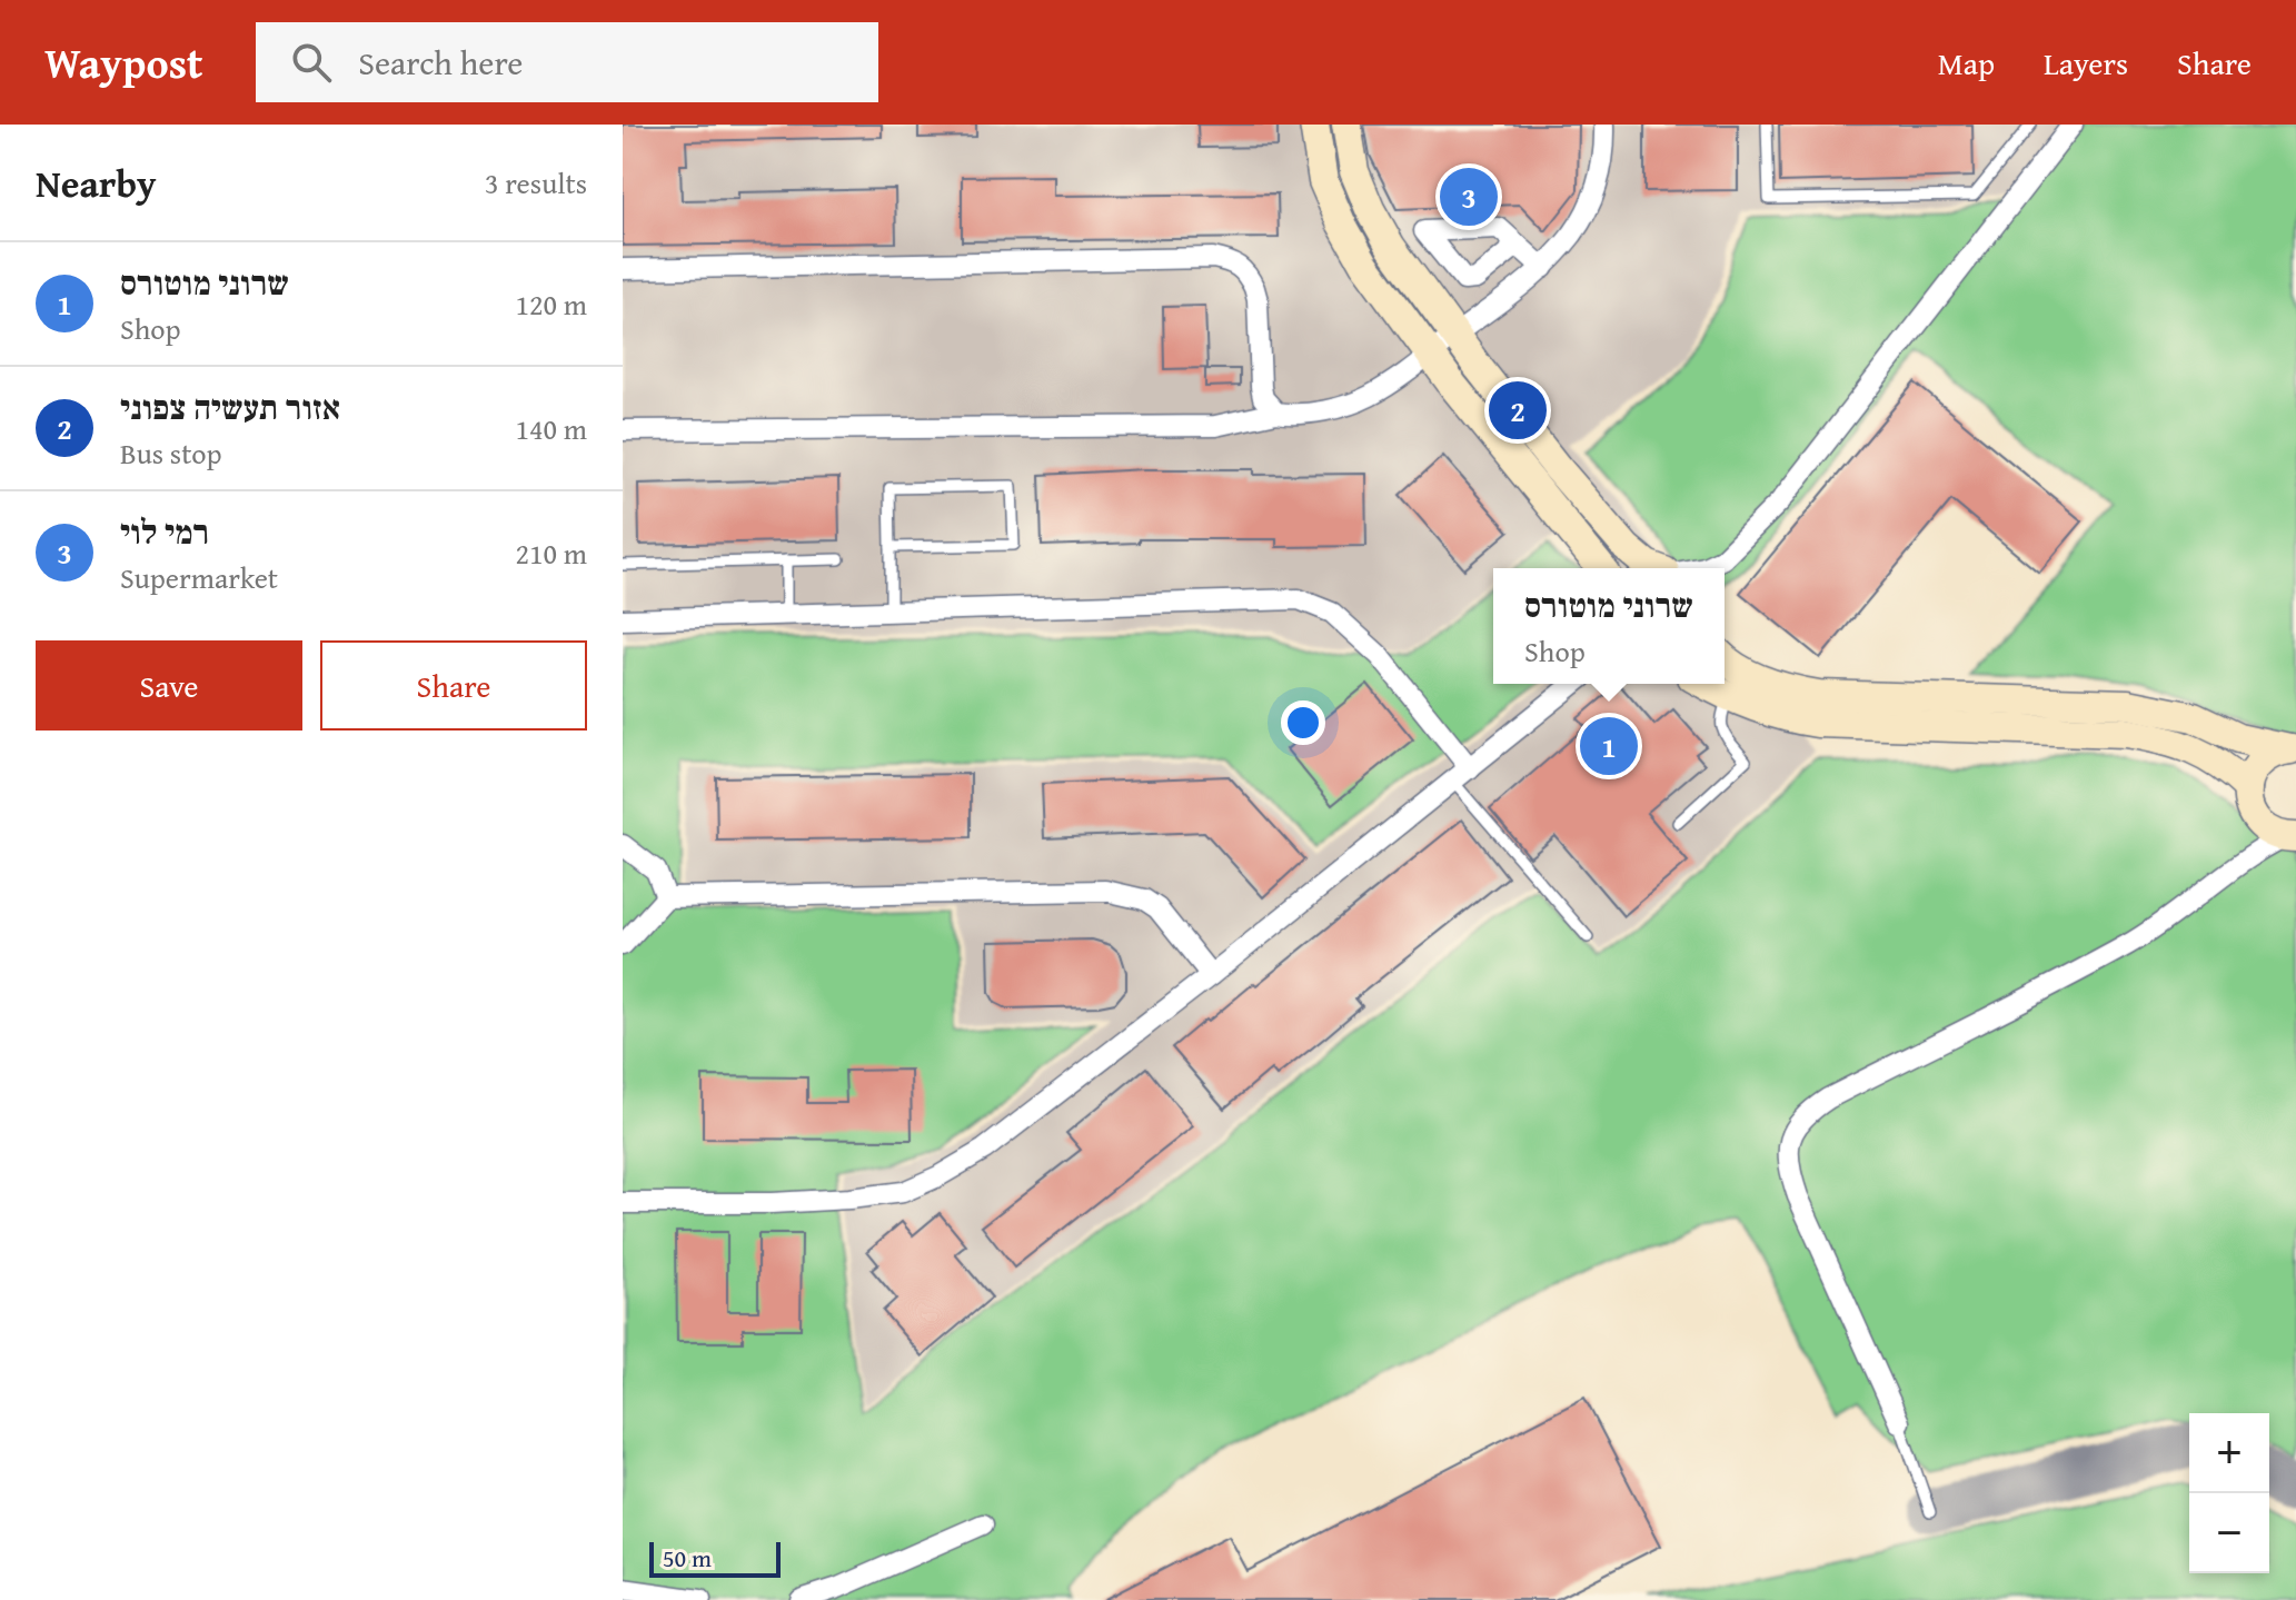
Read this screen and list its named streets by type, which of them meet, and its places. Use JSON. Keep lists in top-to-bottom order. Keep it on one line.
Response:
{"scale_bar":"50 m","page":{"header":"Waypost","search":"Search here","nav":["Map","Layers","Share"],"heading":["Nearby","3 results"],"pins":["3","2","1"],"list":[{"mark":"1","name":"שרוני מוטורס","note":"Shop","value":"120 m"},{"mark":"2","name":"אזור תעשיה צפוני","note":"Bus stop","value":"140 m"},{"mark":"3","name":"רמי לוי","note":"Supermarket","value":"210 m"}],"popup":["שרוני מוטורס","Shop"],"buttons":["Save","Share"],"map_buttons":["+","−"],"scale":"50 m"}}
